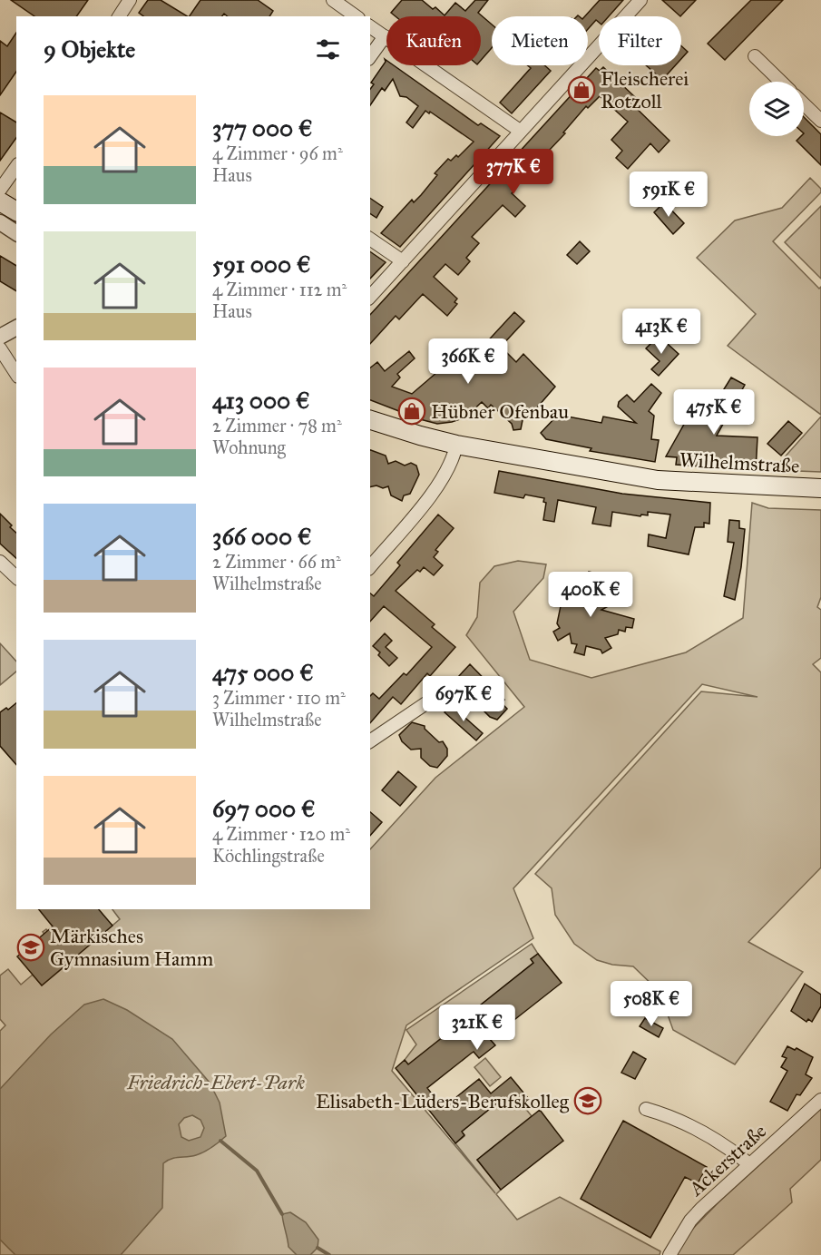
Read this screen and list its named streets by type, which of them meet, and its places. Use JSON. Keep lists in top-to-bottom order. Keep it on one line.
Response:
{"streets":{"main road":["Wilhelmstraße"],"street":["Ackerstraße"]},"parks":["Friedrich-Ebert-Park"],"places":{"shop":["Fleischerei Rotzoll","Hübner Ofenbau"],"school or university":["Märkisches Gymnasium Hamm","Elisabeth-Lüders-Berufskolleg"]},"page":{"chip":["Kaufen","Mieten","Filter"],"heading":"9 Objekte","list":[{"name":"377 000 €","note":"4 Zimmer · 96 m² · Haus"},{"name":"591 000 €","note":"4 Zimmer · 112 m² · Haus"},{"name":"413 000 €","note":"2 Zimmer · 78 m² · Wohnung"},{"name":"366 000 €","note":"2 Zimmer · 66 m² · Wilhelmstraße"},{"name":"475 000 €","note":"3 Zimmer · 110 m² · Wilhelmstraße"},{"name":"697 000 €","note":"4 Zimmer · 120 m² · Köchlingstraße"}],"price":["377K €","591K €","413K €","366K €","475K €","400K €","697K €","508K €","321K €"]}}
